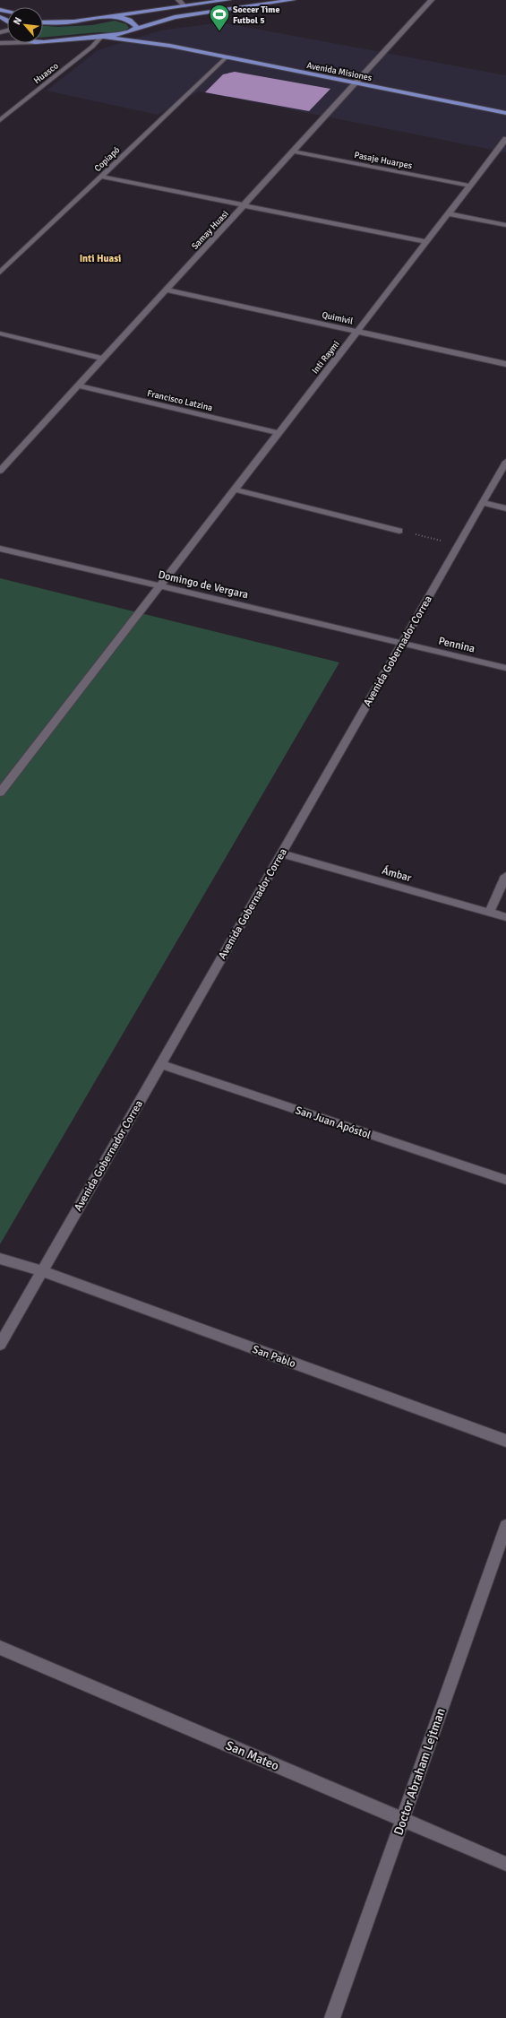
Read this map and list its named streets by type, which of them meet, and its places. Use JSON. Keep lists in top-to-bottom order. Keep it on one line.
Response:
{"streets":{"main road":["Avenida Misiones"],"street":["Huasco","Copiapó","Pasaje Huarpes","Samay Huasi","Quimivil","Inti Raymi","Francisco Latzina","Domingo de Vergara","Pennina","Avenida Gobernador Correa","Ámbar","San Juan Apóstol","San Pablo","San Mateo","Doctor Abraham Lejtman"]},"crossings":[["Avenida Misiones","Huasco"],["Avenida Misiones","Copiapó"],["Avenida Misiones","Samay Huasi"],["Pasaje Huarpes","Samay Huasi"],["Pasaje Huarpes","Inti Raymi"],["Samay Huasi","Quimivil"],["Samay Huasi","Francisco Latzina"],["Quimivil","Inti Raymi"],["Inti Raymi","Francisco Latzina"],["Inti Raymi","Domingo de Vergara"],["Domingo de Vergara","Pennina"],["Domingo de Vergara","Avenida Gobernador Correa"],["Pennina","Avenida Gobernador Correa"],["Avenida Gobernador Correa","Ámbar"],["Avenida Gobernador Correa","San Juan Apóstol"],["Avenida Gobernador Correa","San Pablo"],["San Mateo","Doctor Abraham Lejtman"]],"districts":["Inti Huasi"],"places":{"sports":["Soccer Time Futbol 5"]},"north":"top left"}
